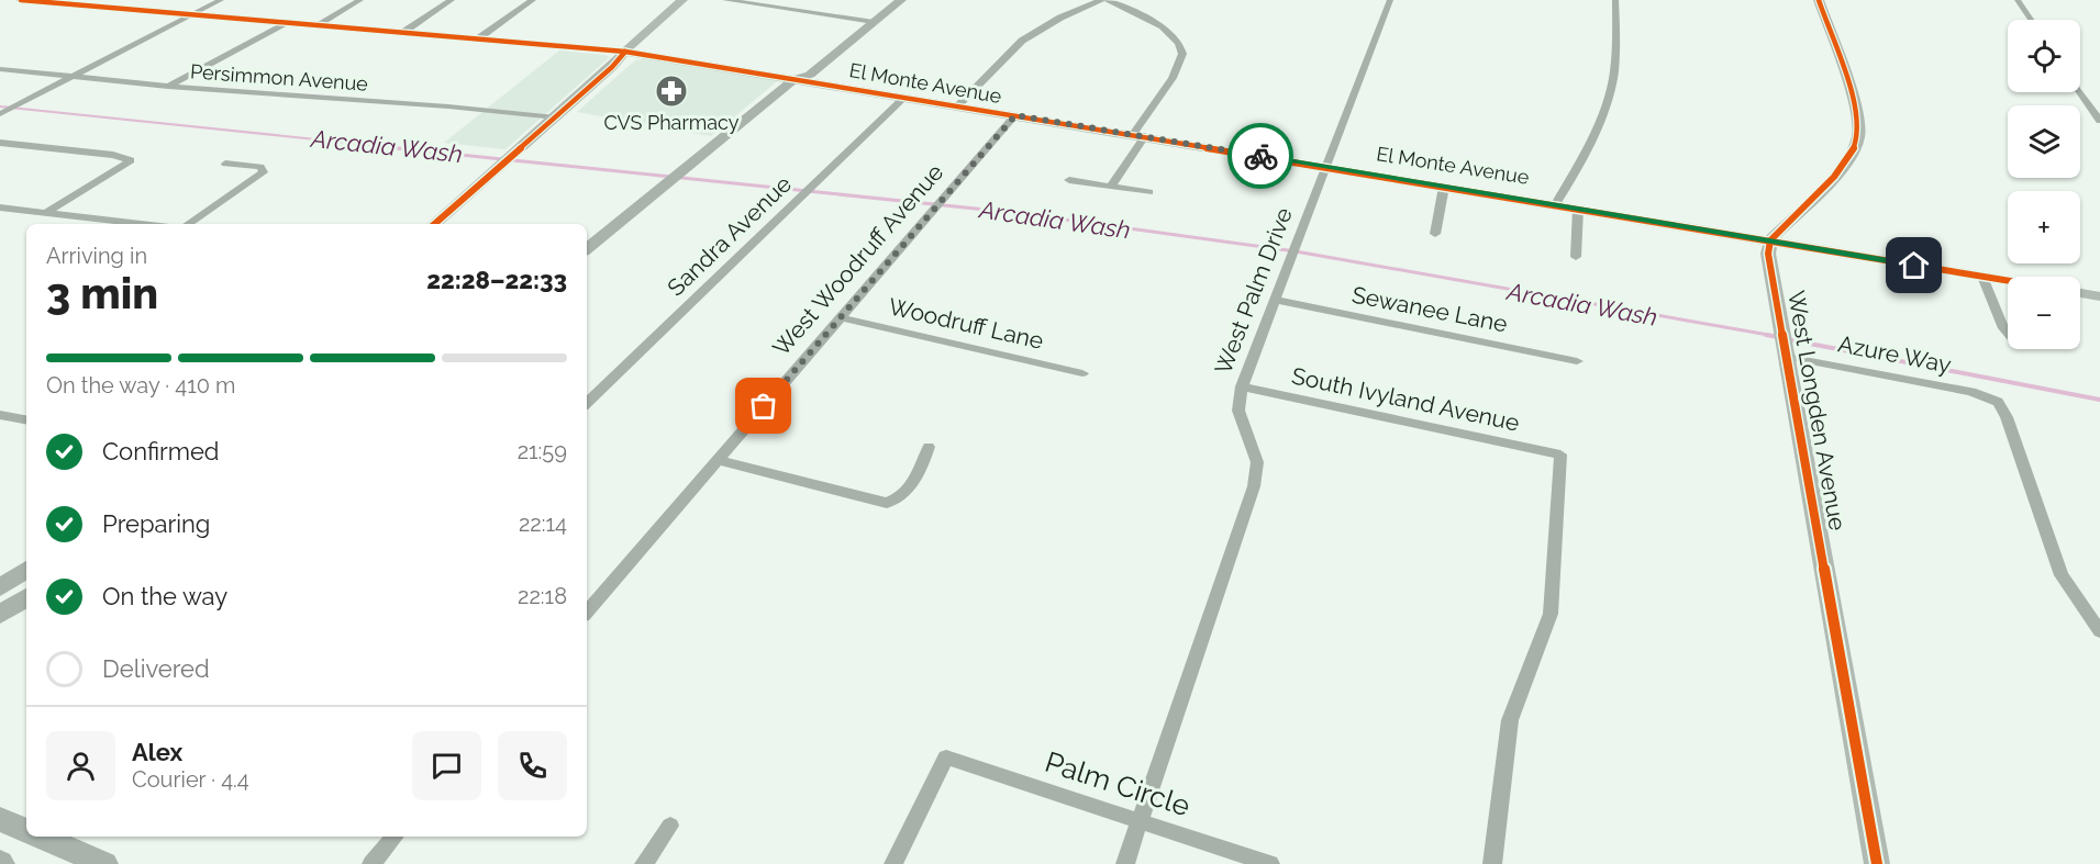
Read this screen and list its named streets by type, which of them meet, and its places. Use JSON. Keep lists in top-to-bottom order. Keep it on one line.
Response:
{"streets":{"street":["Persimmon Avenue","El Monte Avenue","Sandra Avenue","West Woodruff Avenue","West Palm Drive","Sewanee Lane","Woodruff Lane","Azure Way","South Ivyland Avenue","West Longden Avenue","Palm Circle"]},"crossings":[["El Monte Avenue","Sandra Avenue"],["El Monte Avenue","West Woodruff Avenue"],["El Monte Avenue","West Palm Drive"],["El Monte Avenue","West Longden Avenue"],["West Woodruff Avenue","Woodruff Lane"],["West Palm Drive","Sewanee Lane"],["West Palm Drive","South Ivyland Avenue"],["West Palm Drive","Palm Circle"],["Azure Way","West Longden Avenue"]],"water":["Arcadia Wash"],"places":{"pharmacy":["CVS Pharmacy"]},"page":{"map_buttons":["+","−"],"heading":["3 min","Arriving in","22:28–22:33"],"panel":["Alex","Courier · 4.4"],"bar":"On the way · 410 m","list":[["Confirmed","21:59"],["Preparing","22:14"],["On the way","22:18"],"Delivered"]}}
